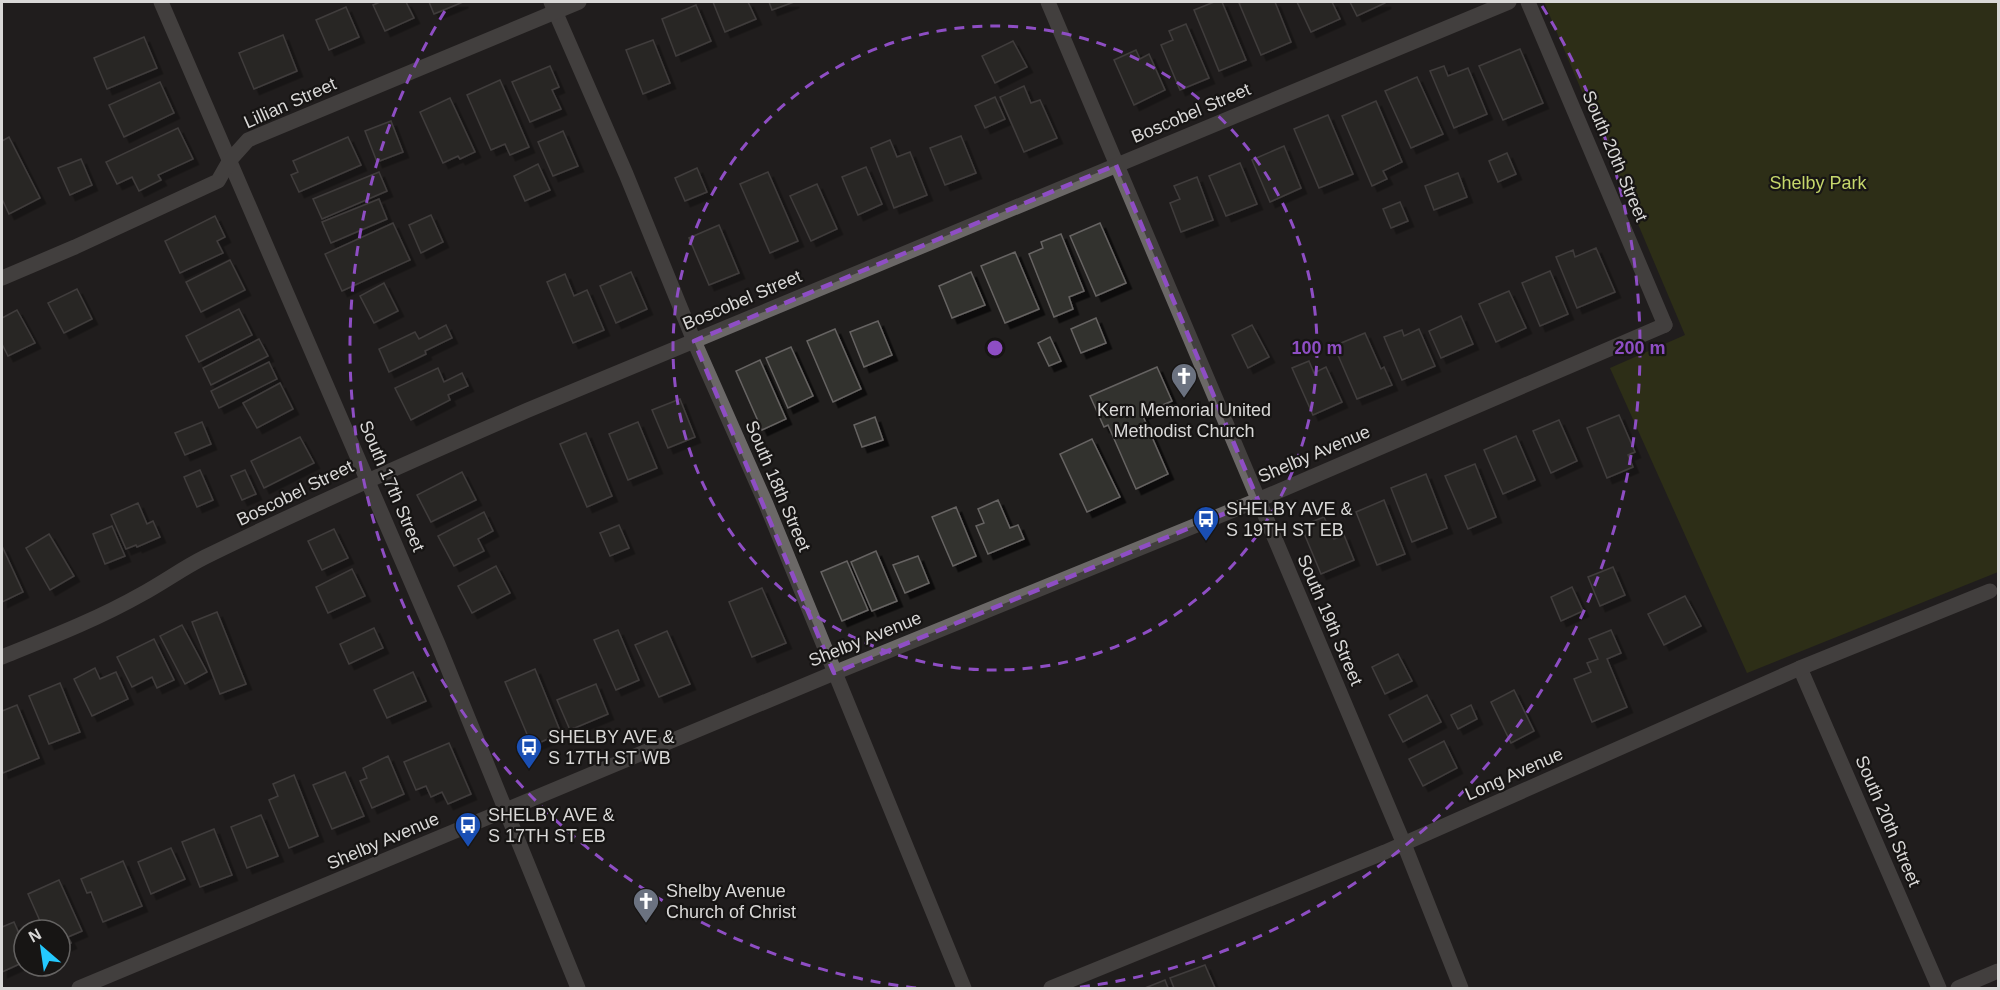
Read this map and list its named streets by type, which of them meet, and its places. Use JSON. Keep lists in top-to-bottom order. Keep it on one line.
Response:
{"streets":{"street":["Lillian Street","Boscobel Street","South 20th Street","Shelby Avenue","South 17th Street","South 18th Street","South 19th Street","Long Avenue"]},"crossings":[["Lillian Street","South 17th Street"],["Lillian Street","South 18th Street"],["Boscobel Street","South 17th Street"],["Boscobel Street","South 18th Street"],["Boscobel Street","South 19th Street"],["South 20th Street","Shelby Avenue"],["South 20th Street","Long Avenue"],["Shelby Avenue","South 17th Street"],["Shelby Avenue","South 18th Street"],["Shelby Avenue","South 19th Street"],["South 19th Street","Long Avenue"]],"parks":["Shelby Park"],"places":{"church":["Kern Memorial United Methodist Church","Shelby Avenue Church of Christ"],"bus stop":["SHELBY AVE & S 19TH ST EB","SHELBY AVE & S 17TH ST WB","SHELBY AVE & S 17TH ST EB"]},"north":"top left","rings":["100 m","200 m"]}
